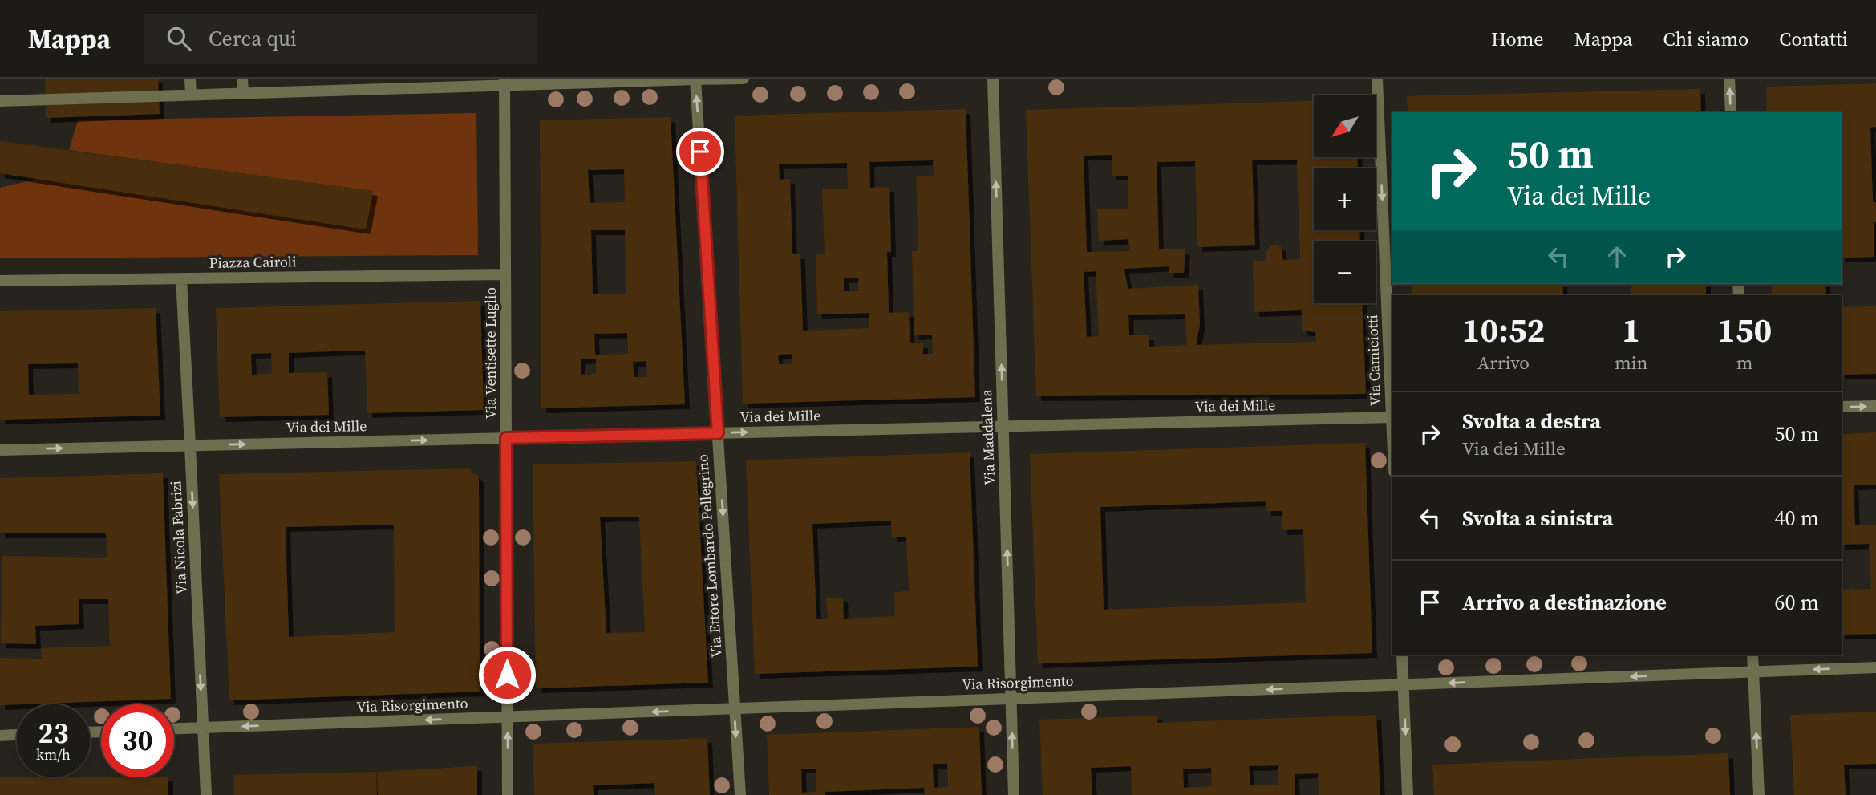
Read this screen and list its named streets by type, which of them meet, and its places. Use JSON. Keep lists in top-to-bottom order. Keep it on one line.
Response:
{"streets":{"street":["Piazza Cairoli","Via Ventisette Luglio","Via Camiciotti","Via dei Mille","Via Maddalena","Via Nicola Fabrizi","Via Ettore Lombardo Pellegrino","Via Risorgimento"]},"crossings":[["Piazza Cairoli","Via Ventisette Luglio"],["Piazza Cairoli","Via Nicola Fabrizi"],["Via Ventisette Luglio","Via dei Mille"],["Via Ventisette Luglio","Via Risorgimento"],["Via Camiciotti","Via dei Mille"],["Via dei Mille","Via Maddalena"],["Via dei Mille","Via Nicola Fabrizi"],["Via dei Mille","Via Ettore Lombardo Pellegrino"],["Via Maddalena","Via Risorgimento"],["Via Nicola Fabrizi","Via Risorgimento"],["Via Ettore Lombardo Pellegrino","Via Risorgimento"]],"one_way":["Via Camiciotti","Via dei Mille","Via Maddalena","Via Nicola Fabrizi","Via Risorgimento"],"north":"bottom left","page":{"header":"Mappa","search":"Cerca qui","nav":["Home","Mappa","Chi siamo","Contatti"],"map_buttons":["+","−"],"turn":["50 m","Via dei Mille"],"eta":["10:52","Arrivo","1","min","150","m"],"list":[{"name":"Svolta a destra","note":"Via dei Mille","value":"50 m"},{"name":"Svolta a sinistra","value":"40 m"},{"name":"Arrivo a destinazione","value":"60 m"}],"speed":"23 km/h","limit":"30"}}
